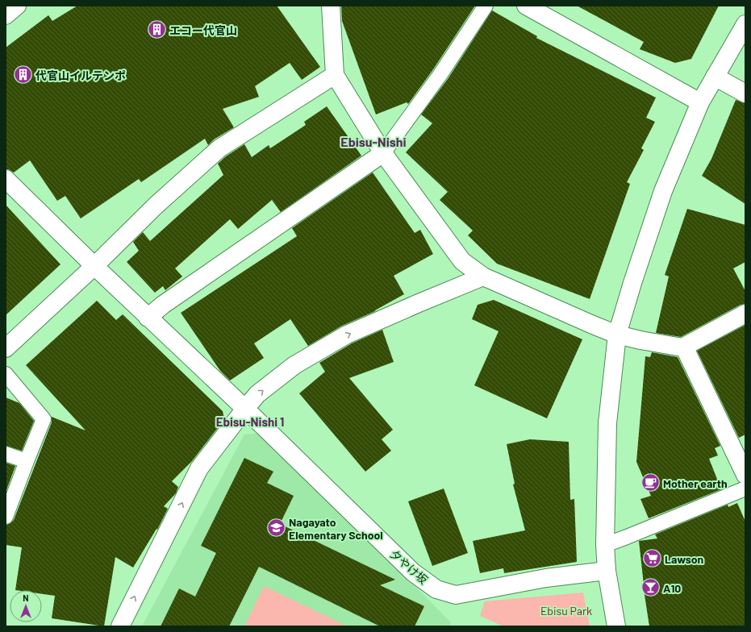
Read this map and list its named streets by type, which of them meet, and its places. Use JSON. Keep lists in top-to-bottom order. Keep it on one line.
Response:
{"streets":{"street":["夕やけ坂"]},"districts":["Ebisu-Nishi","Ebisu-Nishi 1"],"parks":["Ebisu Park"],"places":{"building":["エコー代官山","代官山イルテンポ"],"cafe":["Mother earth"],"school or university":["Nagayato Elementary School"],"supermarket":["Lawson"],"bar":["A10"]},"north":"top"}
